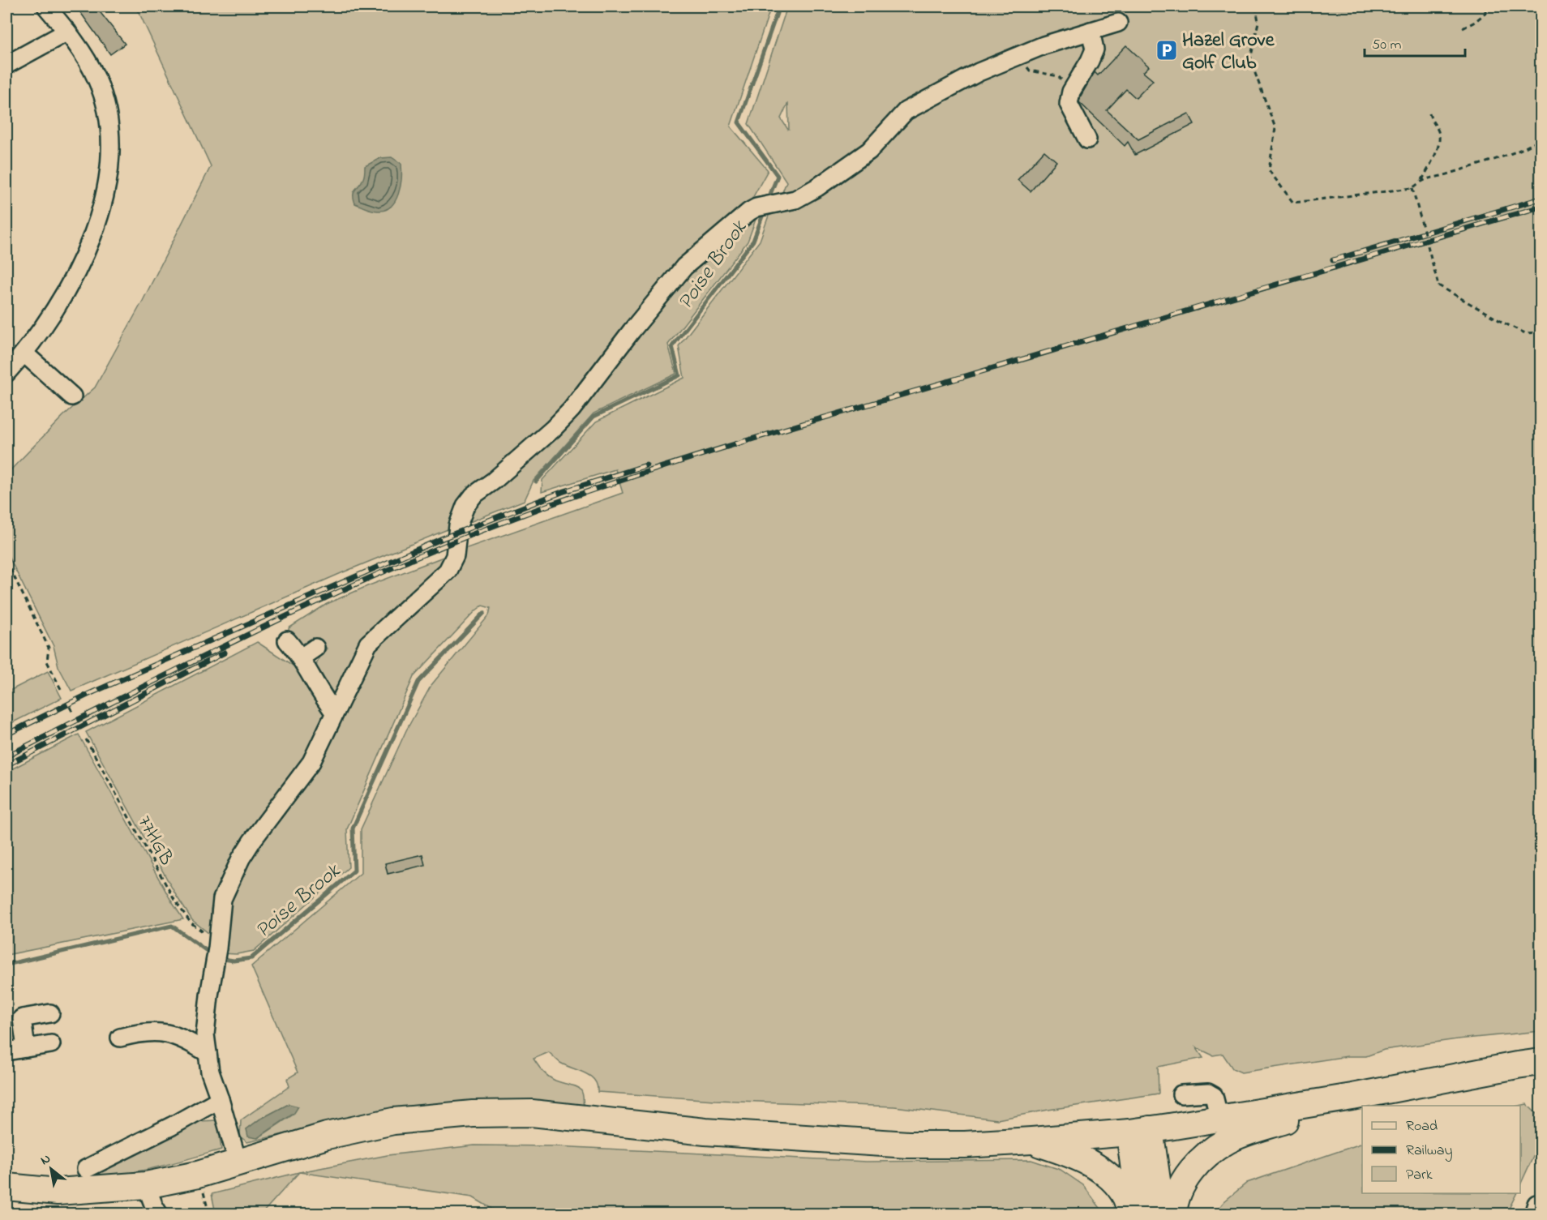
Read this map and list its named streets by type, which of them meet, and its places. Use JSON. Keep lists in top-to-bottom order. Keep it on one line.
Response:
{"streets":{"path":["77HGB"]},"water":["Poise Brook"],"places":{"parking":["Hazel Grove Golf Club"]},"legend":["Road","Railway","Park"],"scale_bar":"50 m","north":"top left"}
